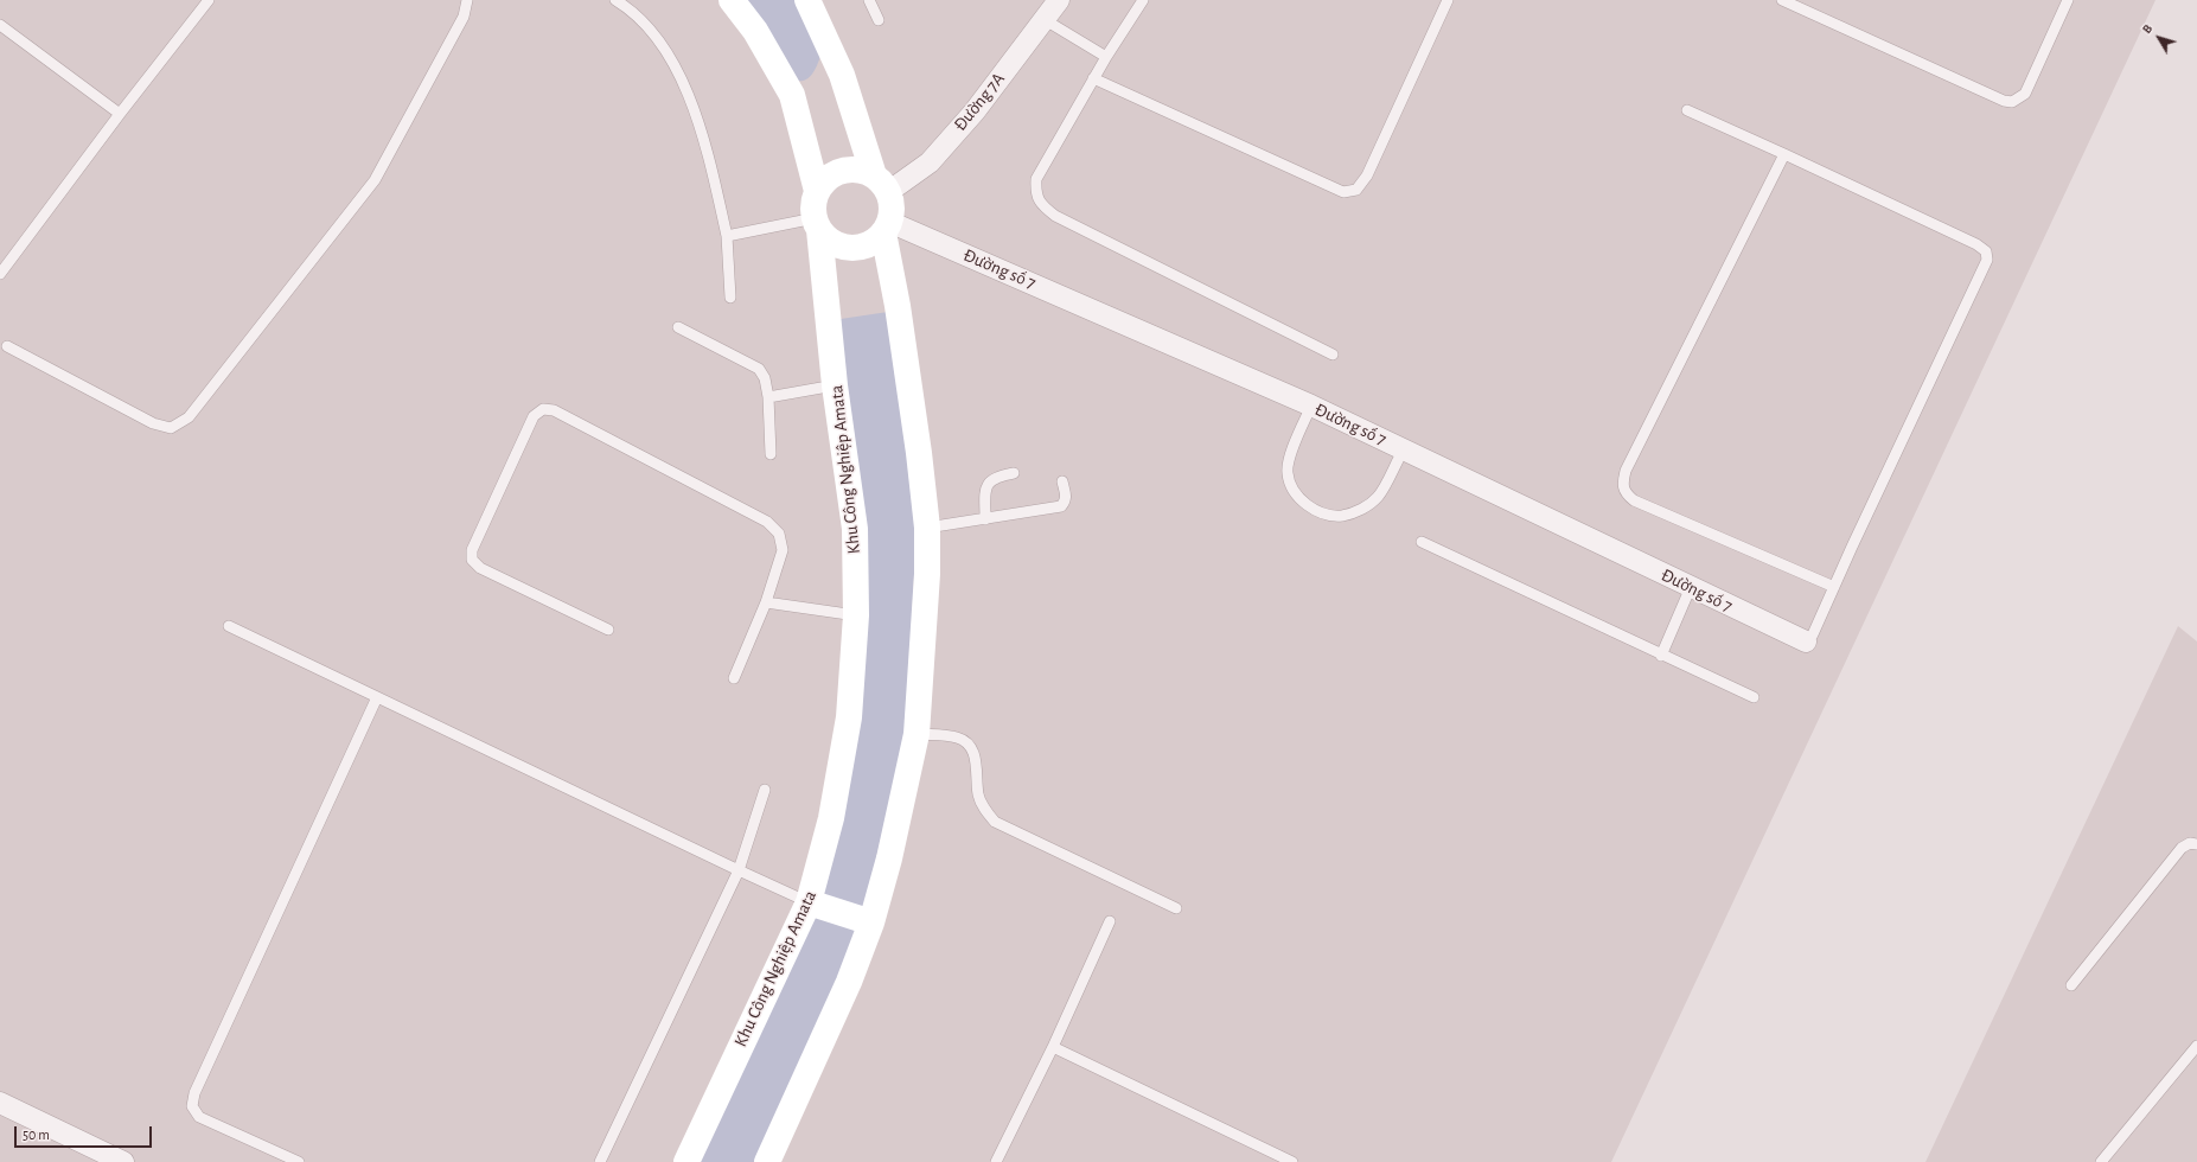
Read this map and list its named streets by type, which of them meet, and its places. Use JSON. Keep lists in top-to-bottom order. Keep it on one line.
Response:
{"streets":{"street":["Đường 7A","Đường số 7","Khu Công Nghiệp Amata"]},"crossings":[["Đường 7A","Đường số 7"],["Đường 7A","Khu Công Nghiệp Amata"],["Đường số 7","Khu Công Nghiệp Amata"]],"scale_bar":"50 m","north":"top left"}
